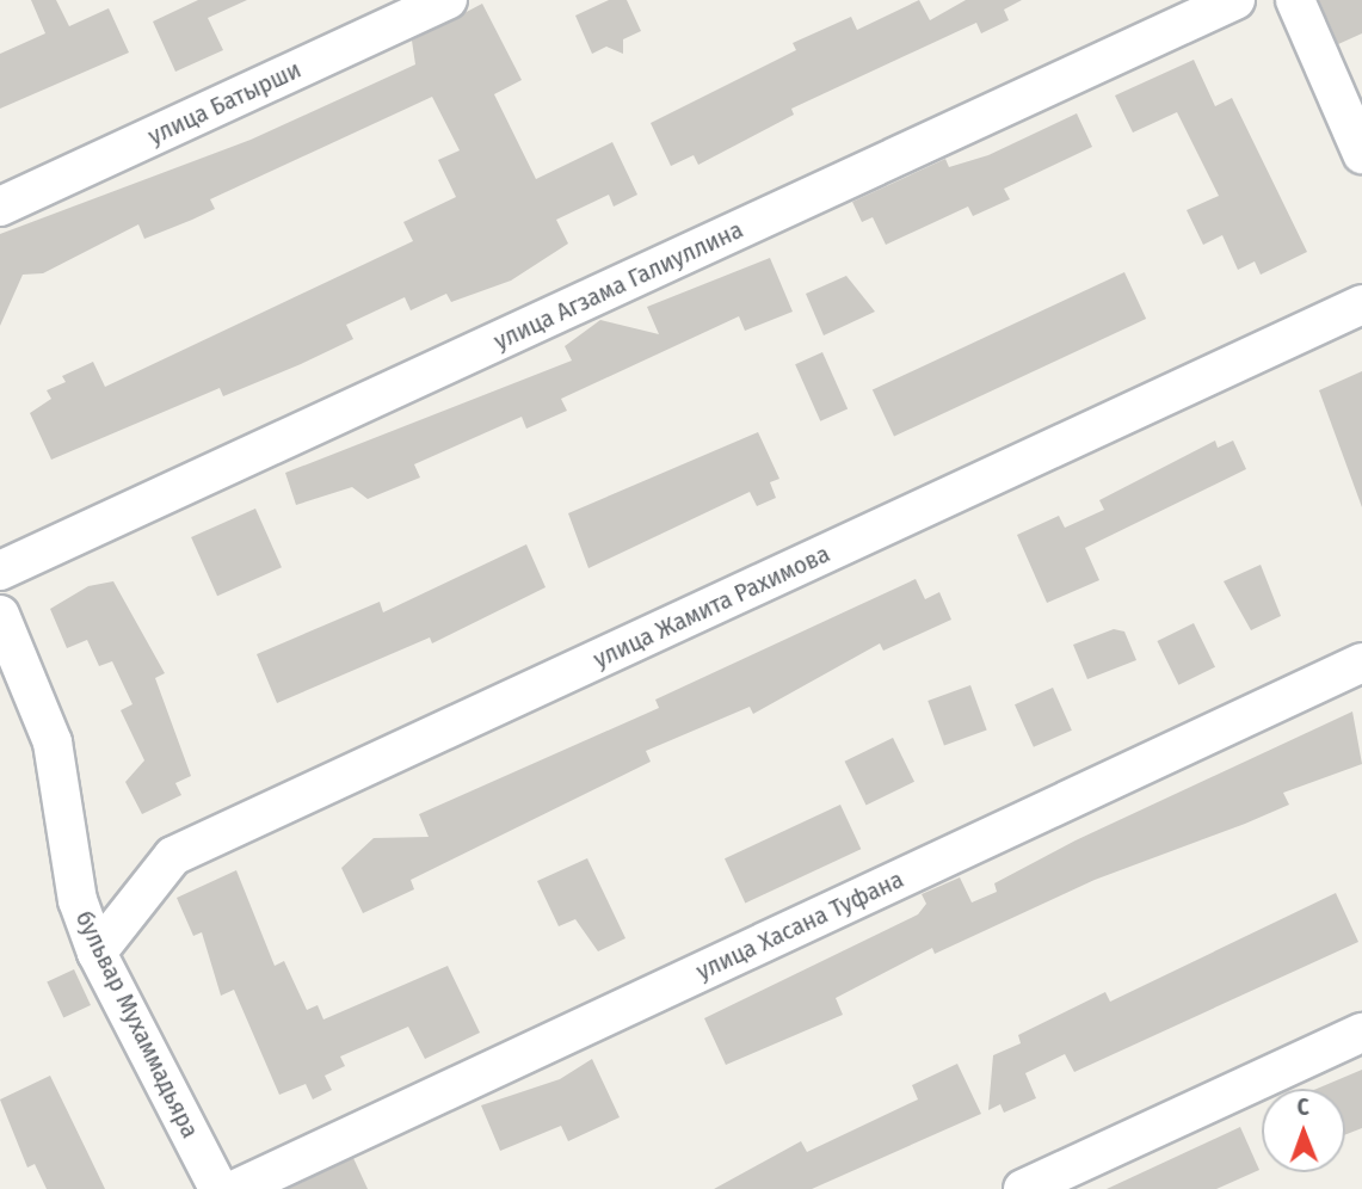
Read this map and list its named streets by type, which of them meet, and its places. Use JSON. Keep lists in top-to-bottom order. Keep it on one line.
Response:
{"streets":{"street":["улица Батырши","улица Агзама Галиуллина","улица Жамита Рахимова","улица Хасана Туфана","бульвар Мухаммадьяра"]},"crossings":[["улица Жамита Рахимова","бульвар Мухаммадьяра"]],"north":"top"}
